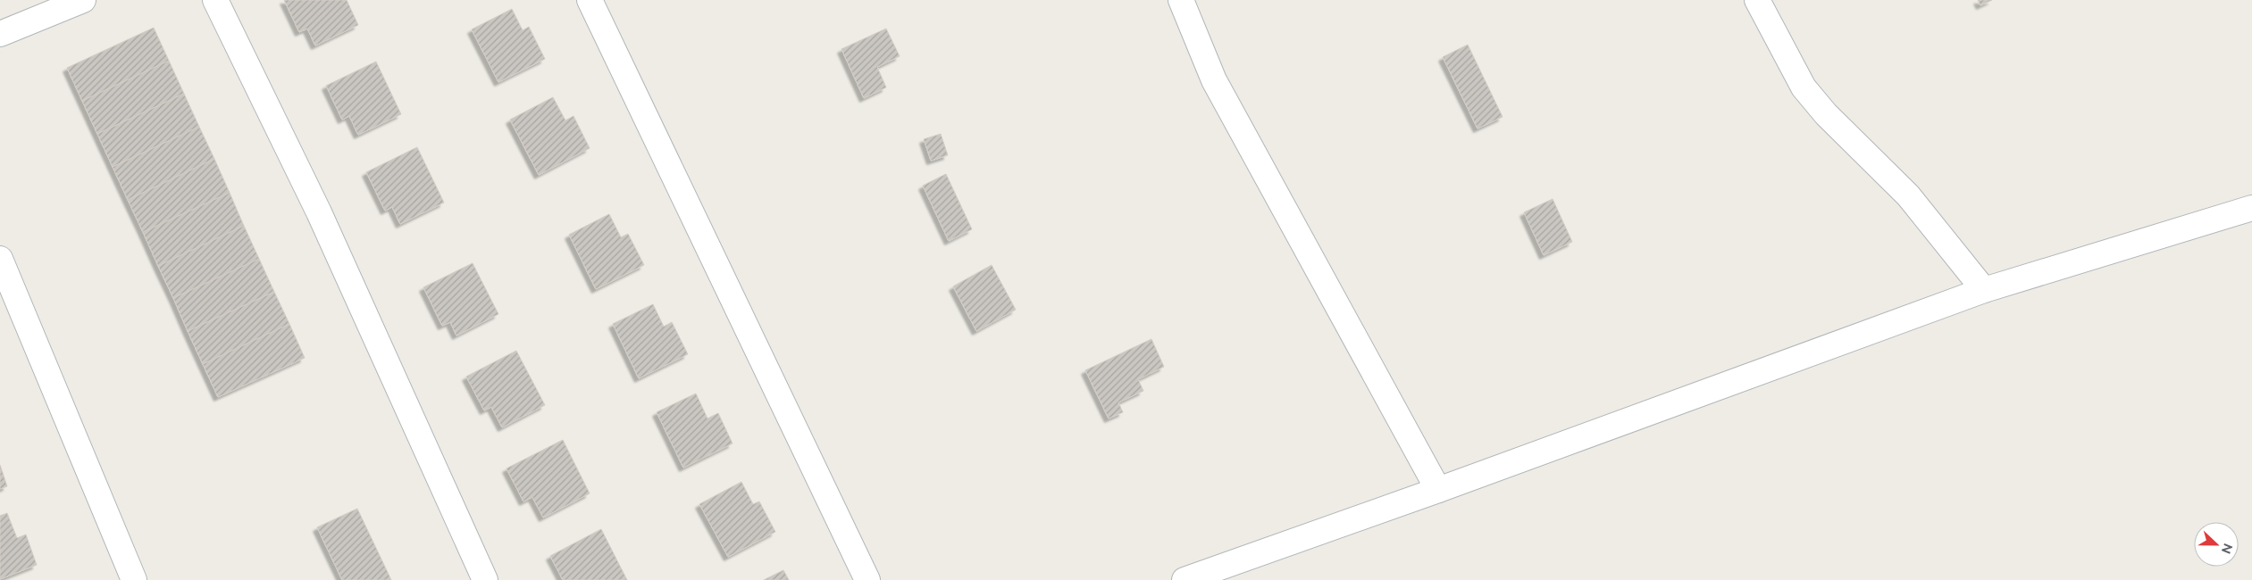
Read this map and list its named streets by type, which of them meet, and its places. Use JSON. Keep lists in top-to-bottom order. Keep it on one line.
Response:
{"north":"right"}
